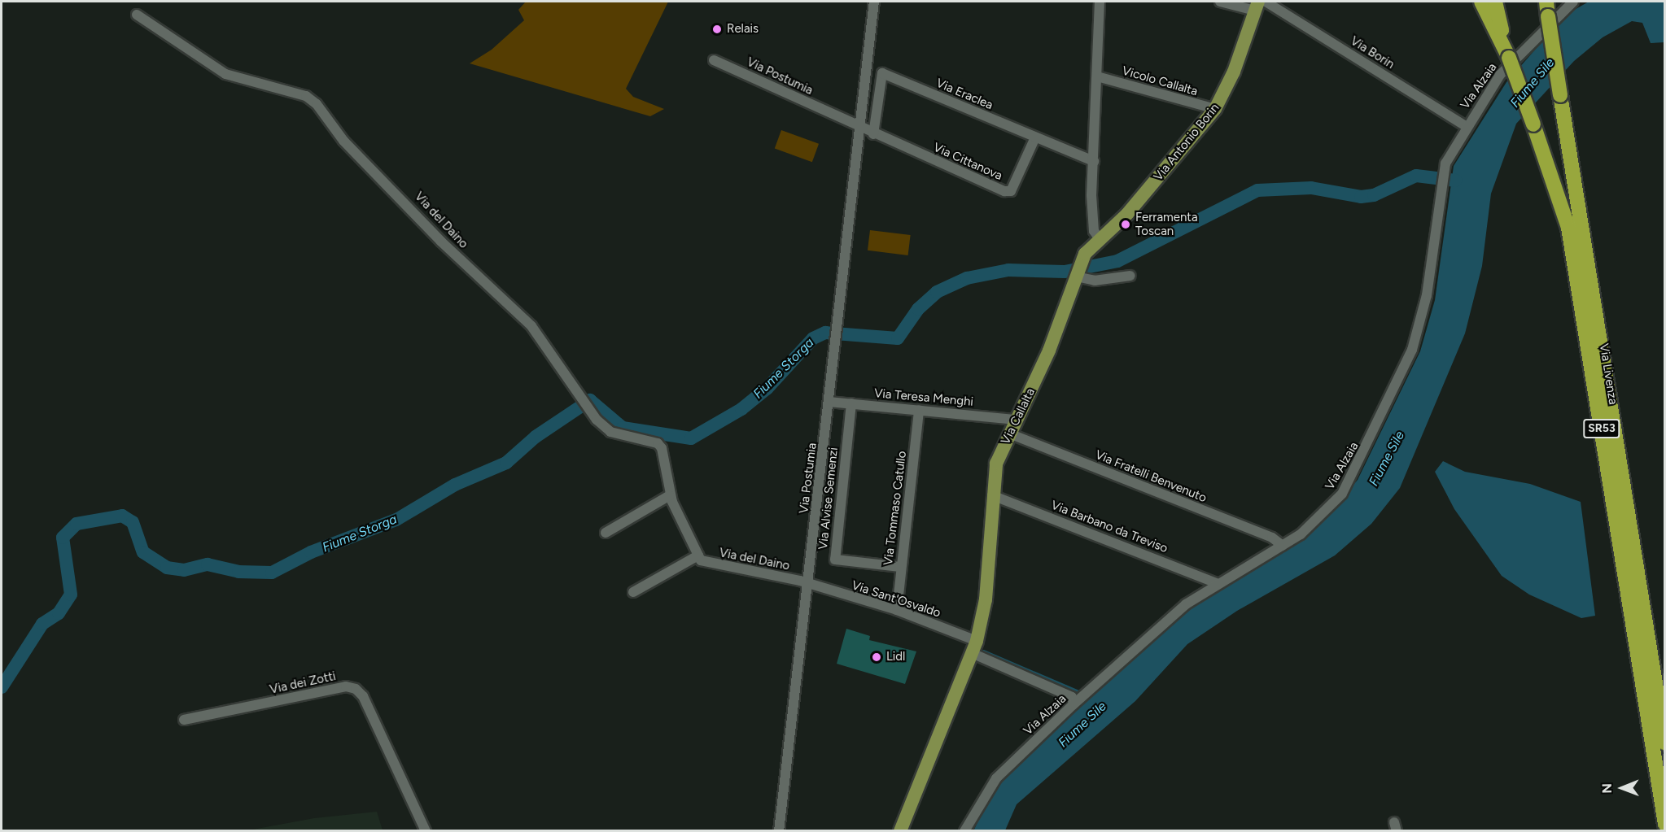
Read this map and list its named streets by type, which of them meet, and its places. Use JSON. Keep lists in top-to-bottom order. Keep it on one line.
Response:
{"streets":{"highway":["Via Livenza","SR53"],"main road":["Via Antonio Borin","Via Callalta"],"street":["Via Borin","Via Postumia","Vicolo Callalta","Via Alzaia","Via Eraclea","Via Cittanova","Via del Daino","Via Teresa Menghi","Via Fratelli Benvenuto","Via Alvise Semenzi","Via Tommaso Catullo","Via Barbano da Treviso","Via Sant'Osvaldo","Via dei Zotti"]},"crossings":[["Via Borin","Via Alzaia"],["Via Postumia","Via Cittanova"],["Via Postumia","Via del Daino"],["Via Postumia","Via Teresa Menghi"],["Via Postumia","Via Sant'Osvaldo"],["Vicolo Callalta","Via Antonio Borin"],["Via Alzaia","Via Fratelli Benvenuto"],["Via Alzaia","Via Barbano da Treviso"],["Via Alzaia","Via Sant'Osvaldo"],["Via Eraclea","Via Cittanova"],["Via Antonio Borin","Via Callalta"],["Via del Daino","Via Sant'Osvaldo"],["Via Teresa Menghi","Via Callalta"],["Via Teresa Menghi","Via Alvise Semenzi"],["Via Teresa Menghi","Via Tommaso Catullo"],["Via Callalta","Via Fratelli Benvenuto"],["Via Callalta","Via Barbano da Treviso"],["Via Callalta","Via Sant'Osvaldo"],["Via Alvise Semenzi","Via Tommaso Catullo"],["Via Tommaso Catullo","Via Sant'Osvaldo"]],"water":["Fiume Sile","Fiume Storga"],"places":["Relais","Ferramenta Toscan","Lidl"],"north":"left"}
